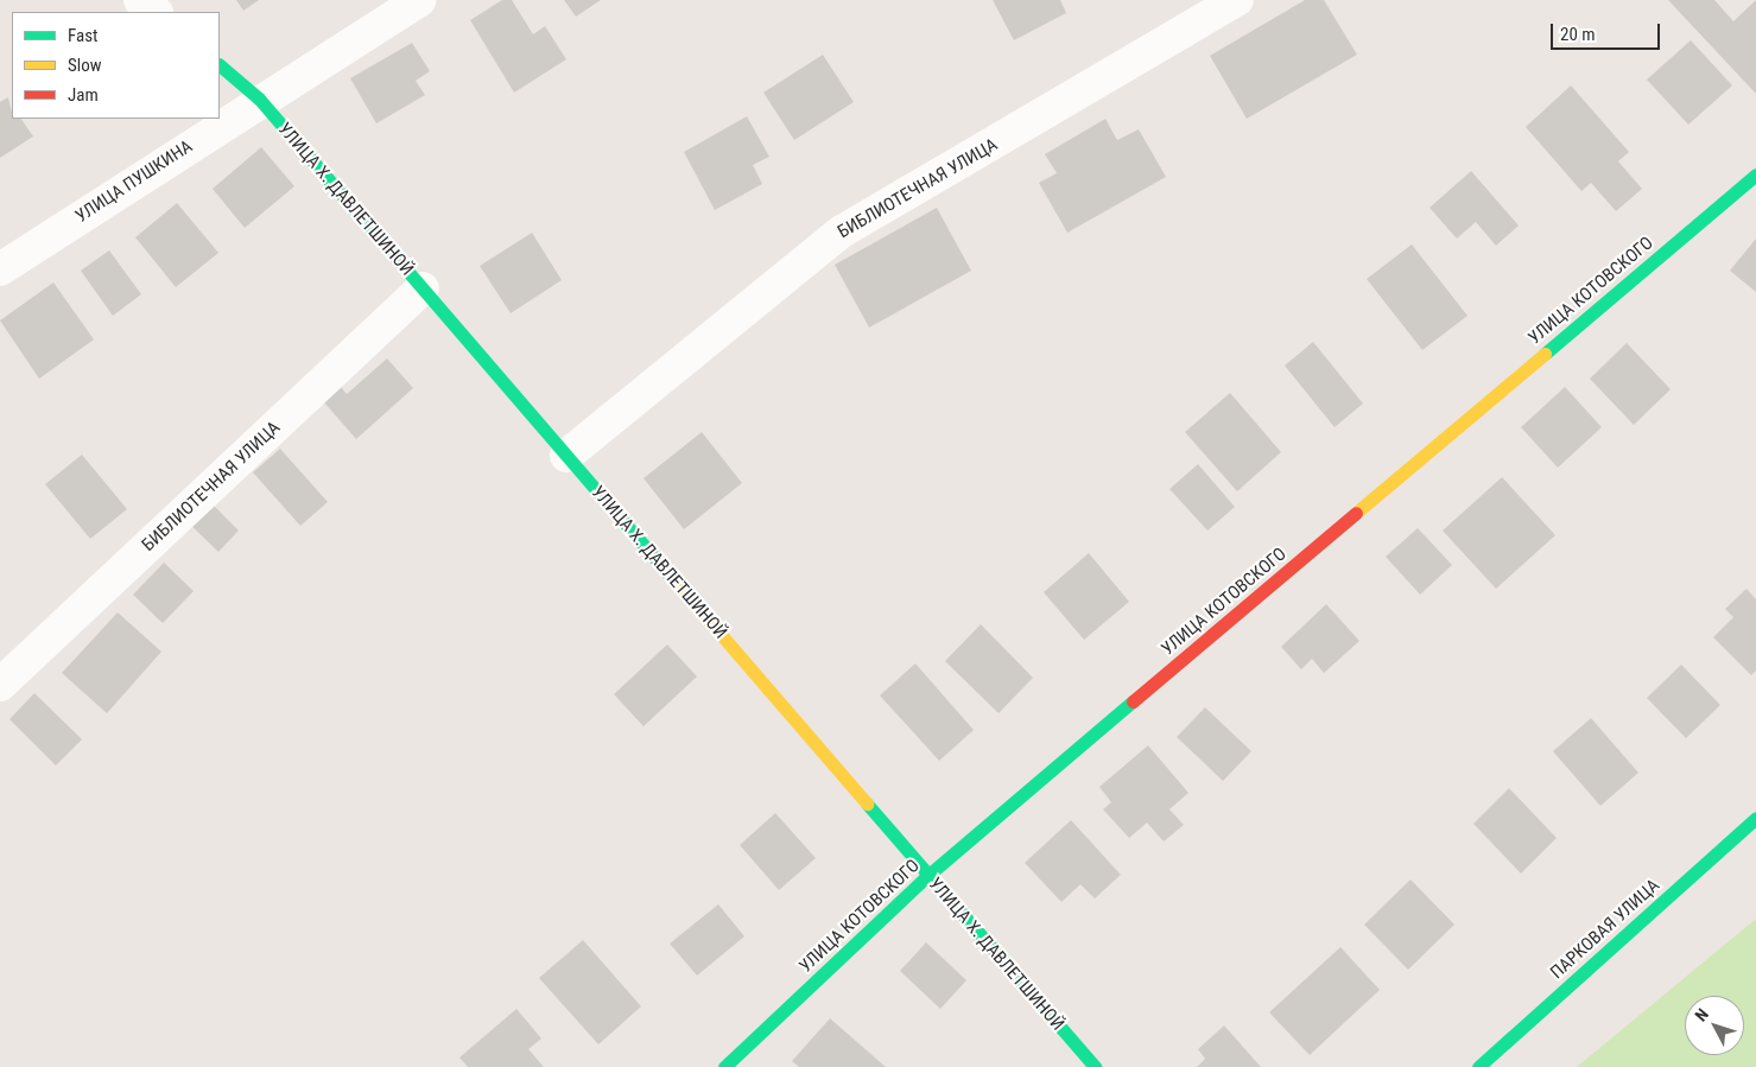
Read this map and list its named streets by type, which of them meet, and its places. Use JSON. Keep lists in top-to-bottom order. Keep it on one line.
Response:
{"streets":{"street":["УЛИЦА ПУШКИНА","БИБЛИОТЕЧНАЯ УЛИЦА","УЛИЦА Х. ДАВЛЕТШИНОЙ","УЛИЦА КОТОВСКОГО","ПАРКОВАЯ УЛИЦА"]},"crossings":[["УЛИЦА ПУШКИНА","УЛИЦА Х. ДАВЛЕТШИНОЙ"],["БИБЛИОТЕЧНАЯ УЛИЦА","УЛИЦА Х. ДАВЛЕТШИНОЙ"],["УЛИЦА Х. ДАВЛЕТШИНОЙ","УЛИЦА КОТОВСКОГО"]],"legend":["Fast","Slow","Jam"],"scale_bar":"20 m","north":"top left"}
